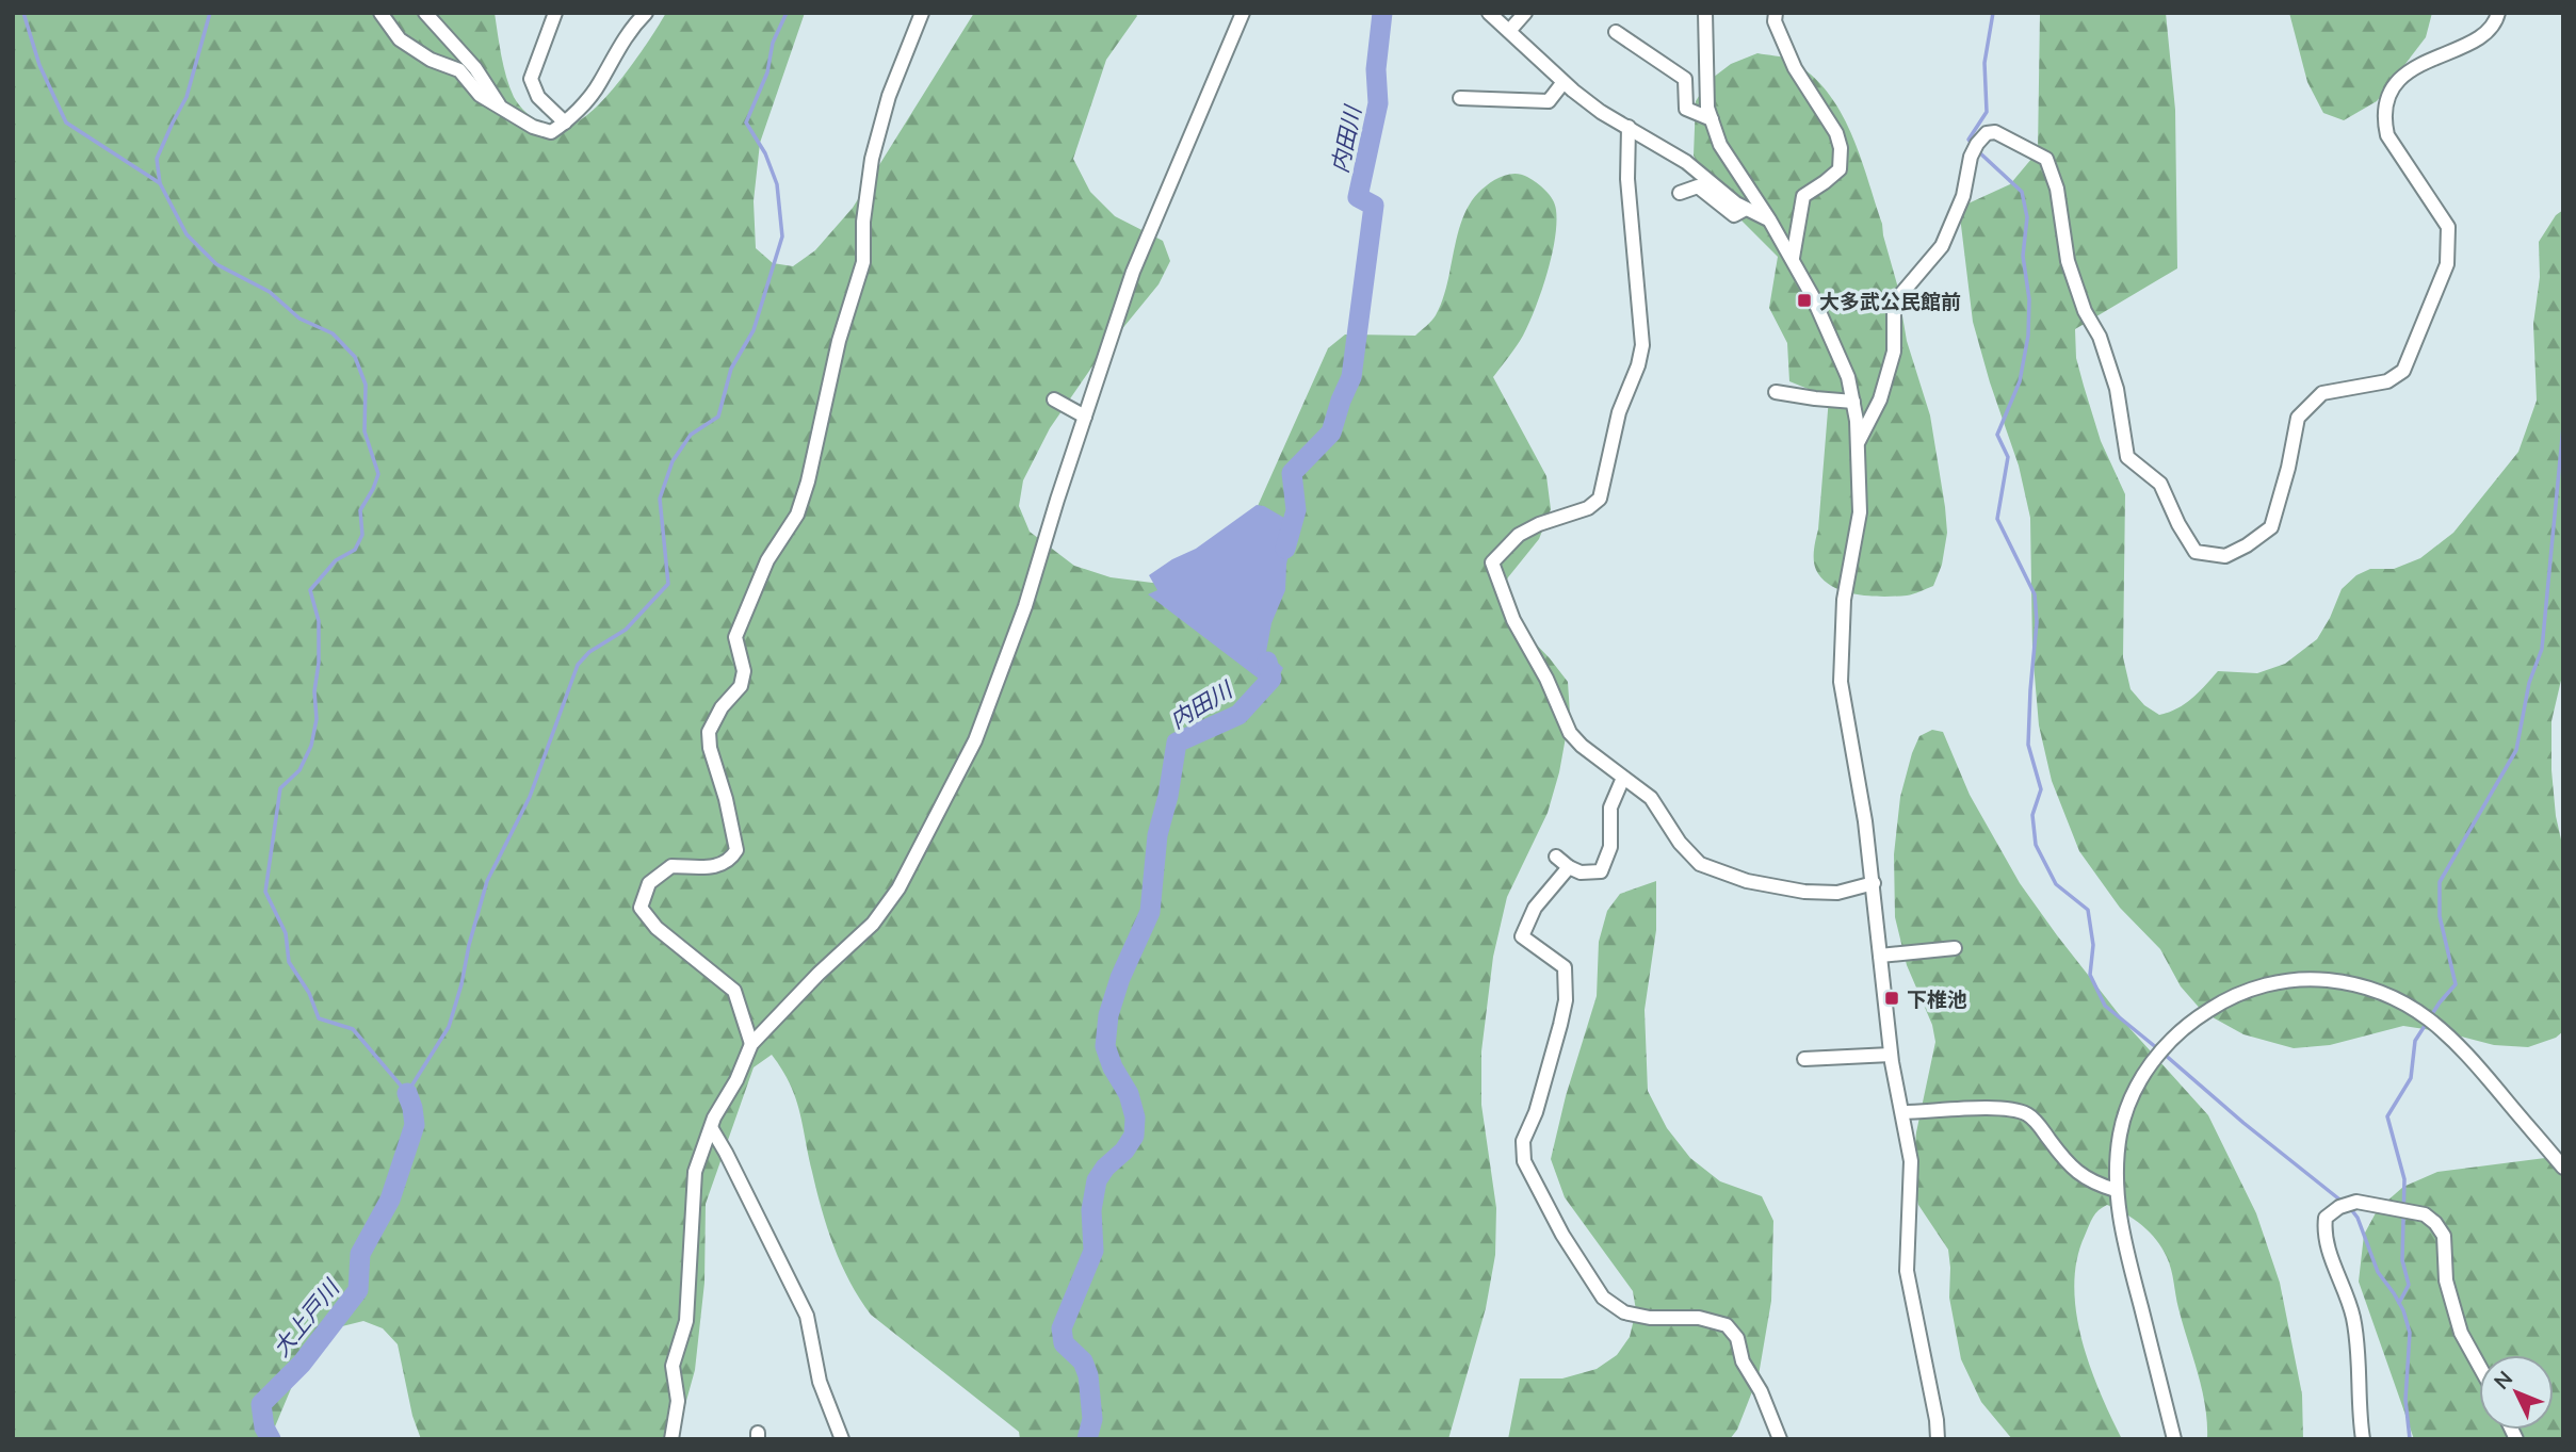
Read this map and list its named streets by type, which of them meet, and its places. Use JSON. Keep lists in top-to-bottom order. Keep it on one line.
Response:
{"water":["内田川","大上戸川"],"places":{"transit":["大多武公民館前","下椎池"]},"north":"top left"}
